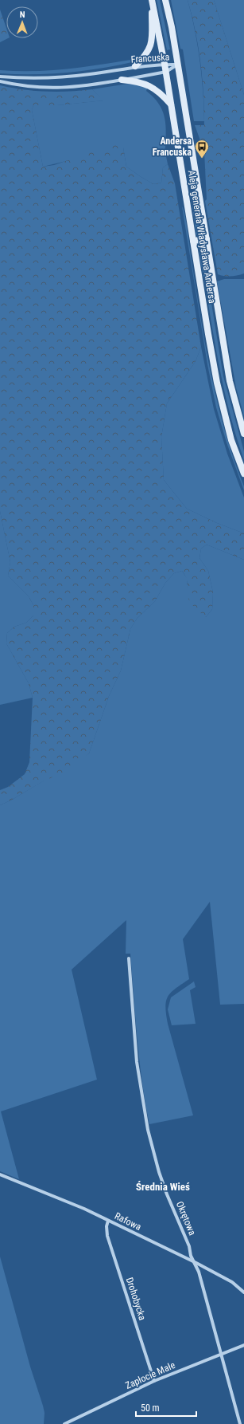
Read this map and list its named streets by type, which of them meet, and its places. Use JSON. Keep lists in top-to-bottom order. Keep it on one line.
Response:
{"streets":{"main road":["Aleja generała Władysława Andersa"],"street":["Francuska","Okrętowa","Rafowa","Drohobycka","Zapłocie Małe"]},"crossings":[["Francuska","Aleja generała Władysława Andersa"],["Okrętowa","Rafowa"],["Okrętowa","Zapłocie Małe"],["Rafowa","Drohobycka"],["Drohobycka","Zapłocie Małe"]],"districts":["Średnia Wieś"],"places":{"bus stop":["Andersa Francuska"]},"scale_bar":"50 m","north":"top"}
